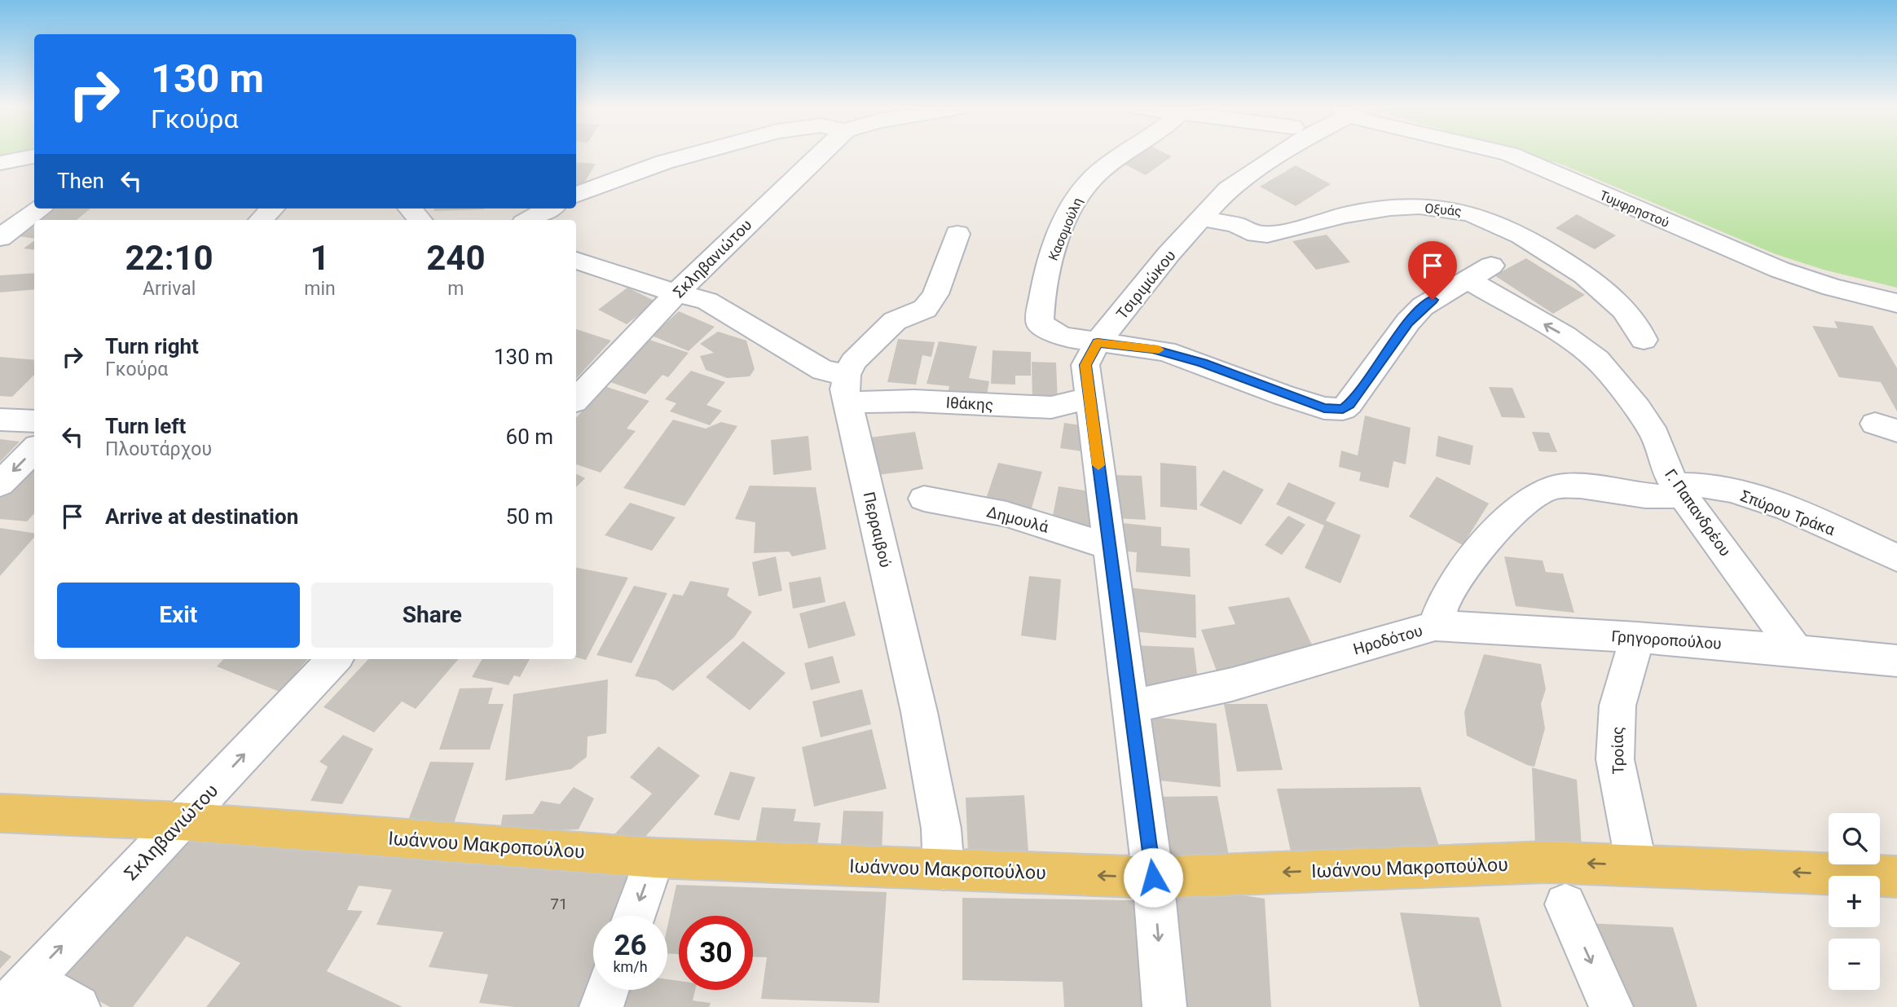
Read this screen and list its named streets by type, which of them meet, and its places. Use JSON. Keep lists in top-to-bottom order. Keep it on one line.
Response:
{"streets":{"main road":["Ιωάννου Μακροπούλου"],"street":["Τυμφρηστού","Οξυάς","Κασομούλη","Σκληβανιώτου","Τσιριμώκου","Ιθάκης","Γ. Παπανδρέου","Σπύρου Τράκα","Δημουλά","Περραιβού","Ηροδότου","Γρηγοροπούλου","Τροίας"]},"crossings":[["Οξυάς","Τσιριμώκου"],["Κασομούλη","Τσιριμώκου"],["Σκληβανιώτου","Ιθάκης"],["Σκληβανιώτου","Ιωάννου Μακροπούλου"],["Τσιριμώκου","Ιθάκης"],["Τσιριμώκου","Δημουλά"],["Τσιριμώκου","Ηροδότου"],["Τσιριμώκου","Ιωάννου Μακροπούλου"],["Ιθάκης","Περραιβού"],["Γ. Παπανδρέου","Σπύρου Τράκα"],["Γ. Παπανδρέου","Ηροδότου"],["Γ. Παπανδρέου","Γρηγοροπούλου"],["Σπύρου Τράκα","Ηροδότου"],["Περραιβού","Ιωάννου Μακροπούλου"],["Ηροδότου","Γρηγοροπούλου"],["Γρηγοροπούλου","Τροίας"],["Τροίας","Ιωάννου Μακροπούλου"]],"one_way":["Σκληβανιώτου","Γ. Παπανδρέου","Ιωάννου Μακροπούλου"],"house_numbers":["71"],"page":{"turn":["130 m","Γκούρα"],"then":"Then","eta":["22:10","Arrival","1","min","240","m"],"list":[{"name":"Turn right","note":"Γκούρα","value":"130 m"},{"name":"Turn left","note":"Πλουτάρχου","value":"60 m"},{"name":"Arrive at destination","value":"50 m"}],"buttons":["Exit","Share"],"map_buttons":["+","−"],"speed":"26 km/h","limit":"30"}}
